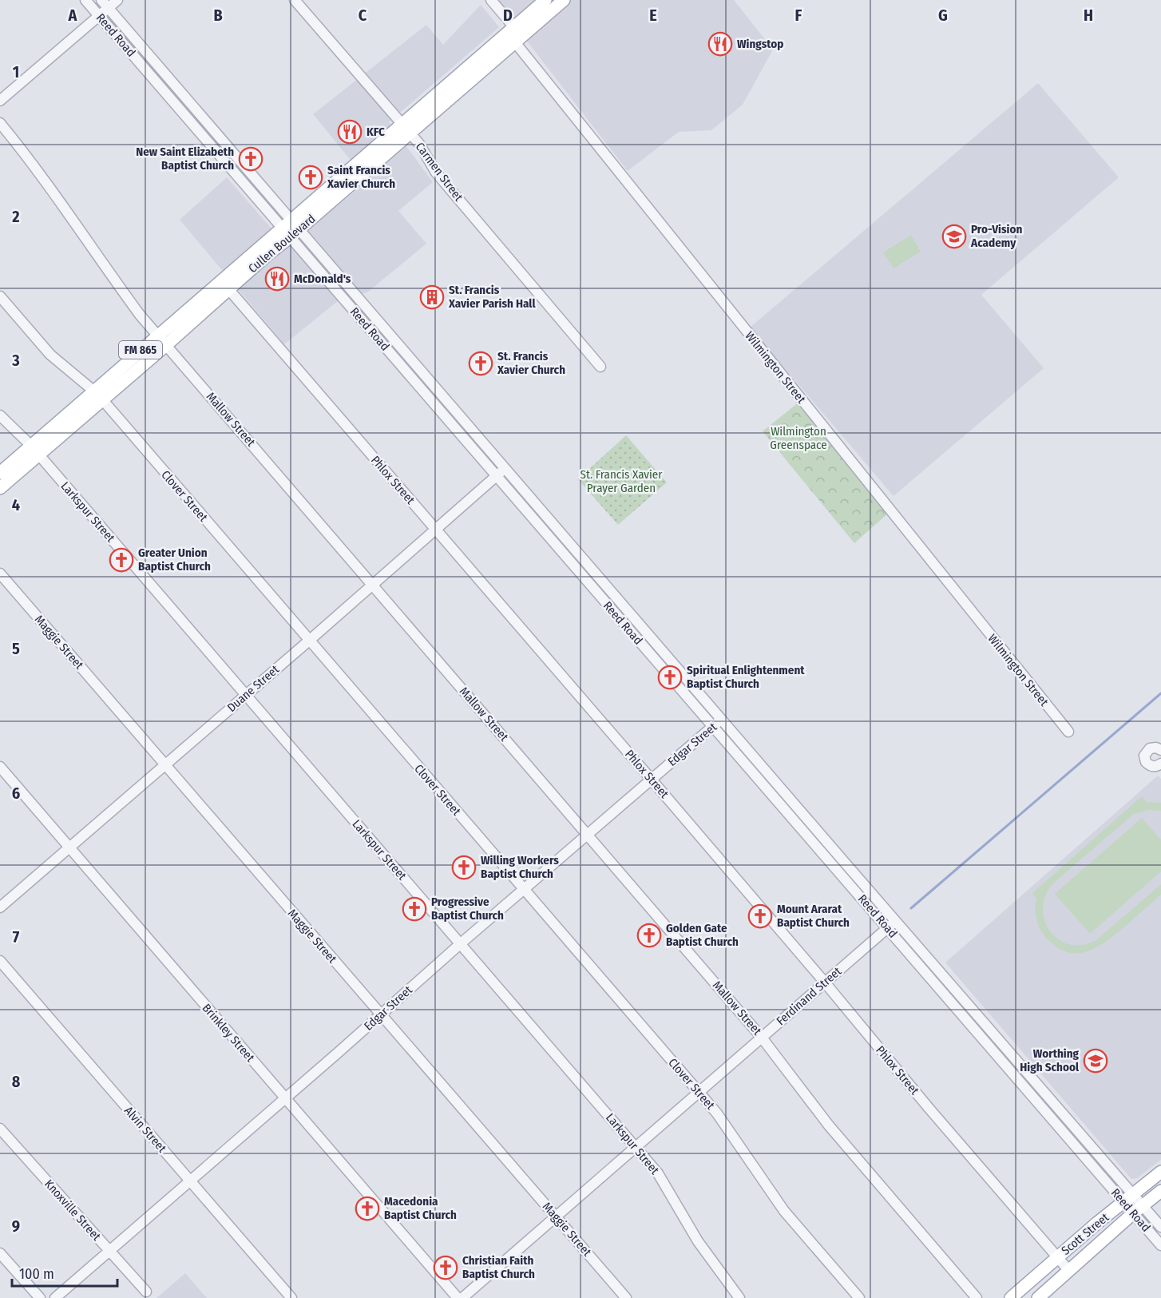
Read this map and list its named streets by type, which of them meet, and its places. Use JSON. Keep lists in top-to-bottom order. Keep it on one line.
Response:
{"streets":{"main road":["Cullen Boulevard","FM 865","Scott Street"],"street":["Reed Road","Carmen Street","Wilmington Street","Mallow Street","Phlox Street","Clover Street","Larkspur Street","Maggie Street","Duane Street","Edgar Street","Ferdinand Street","Brinkley Street","Alvin Street","Knoxville Street"]},"crossings":[["Reed Road","Cullen Boulevard"],["Reed Road","Duane Street"],["Reed Road","Edgar Street"],["Reed Road","Ferdinand Street"],["Reed Road","Scott Street"],["Carmen Street","Cullen Boulevard"],["Cullen Boulevard","Wilmington Street"],["Cullen Boulevard","Mallow Street"],["Cullen Boulevard","Phlox Street"],["Cullen Boulevard","Clover Street"],["Cullen Boulevard","Larkspur Street"],["Mallow Street","Duane Street"],["Mallow Street","Edgar Street"],["Mallow Street","Ferdinand Street"],["Phlox Street","Duane Street"],["Phlox Street","Edgar Street"],["Phlox Street","Ferdinand Street"],["Phlox Street","Scott Street"],["Clover Street","Duane Street"],["Clover Street","Edgar Street"],["Clover Street","Ferdinand Street"],["Larkspur Street","Duane Street"],["Larkspur Street","Edgar Street"],["Larkspur Street","Ferdinand Street"],["Maggie Street","Duane Street"],["Maggie Street","Edgar Street"],["Maggie Street","Ferdinand Street"],["Duane Street","Brinkley Street"],["Edgar Street","Brinkley Street"],["Edgar Street","Alvin Street"],["Edgar Street","Knoxville Street"]],"parks":["Wilmington Greenspace","St. Francis Xavier Prayer Garden"],"places":{"restaurant":["Wingstop","KFC","McDonald's"],"church":["New Saint Elizabeth Baptist Church","Saint Francis Xavier Church","St. Francis Xavier Church","Greater Union Baptist Church","Spiritual Enlightenment Baptist Church","Willing Workers Baptist Church","Progressive Baptist Church","Mount Ararat Baptist Church","Golden Gate Baptist Church","Macedonia Baptist Church","Christian Faith Baptist Church"],"school or university":["Pro-Vision Academy","Worthing High School"],"building":["St. Francis Xavier Parish Hall"]},"scale_bar":"100 m","grid":{"columns":["A","B","C","D","E","F","G","H"],"rows":["1","2","3","4","5","6","7","8","9"]}}
